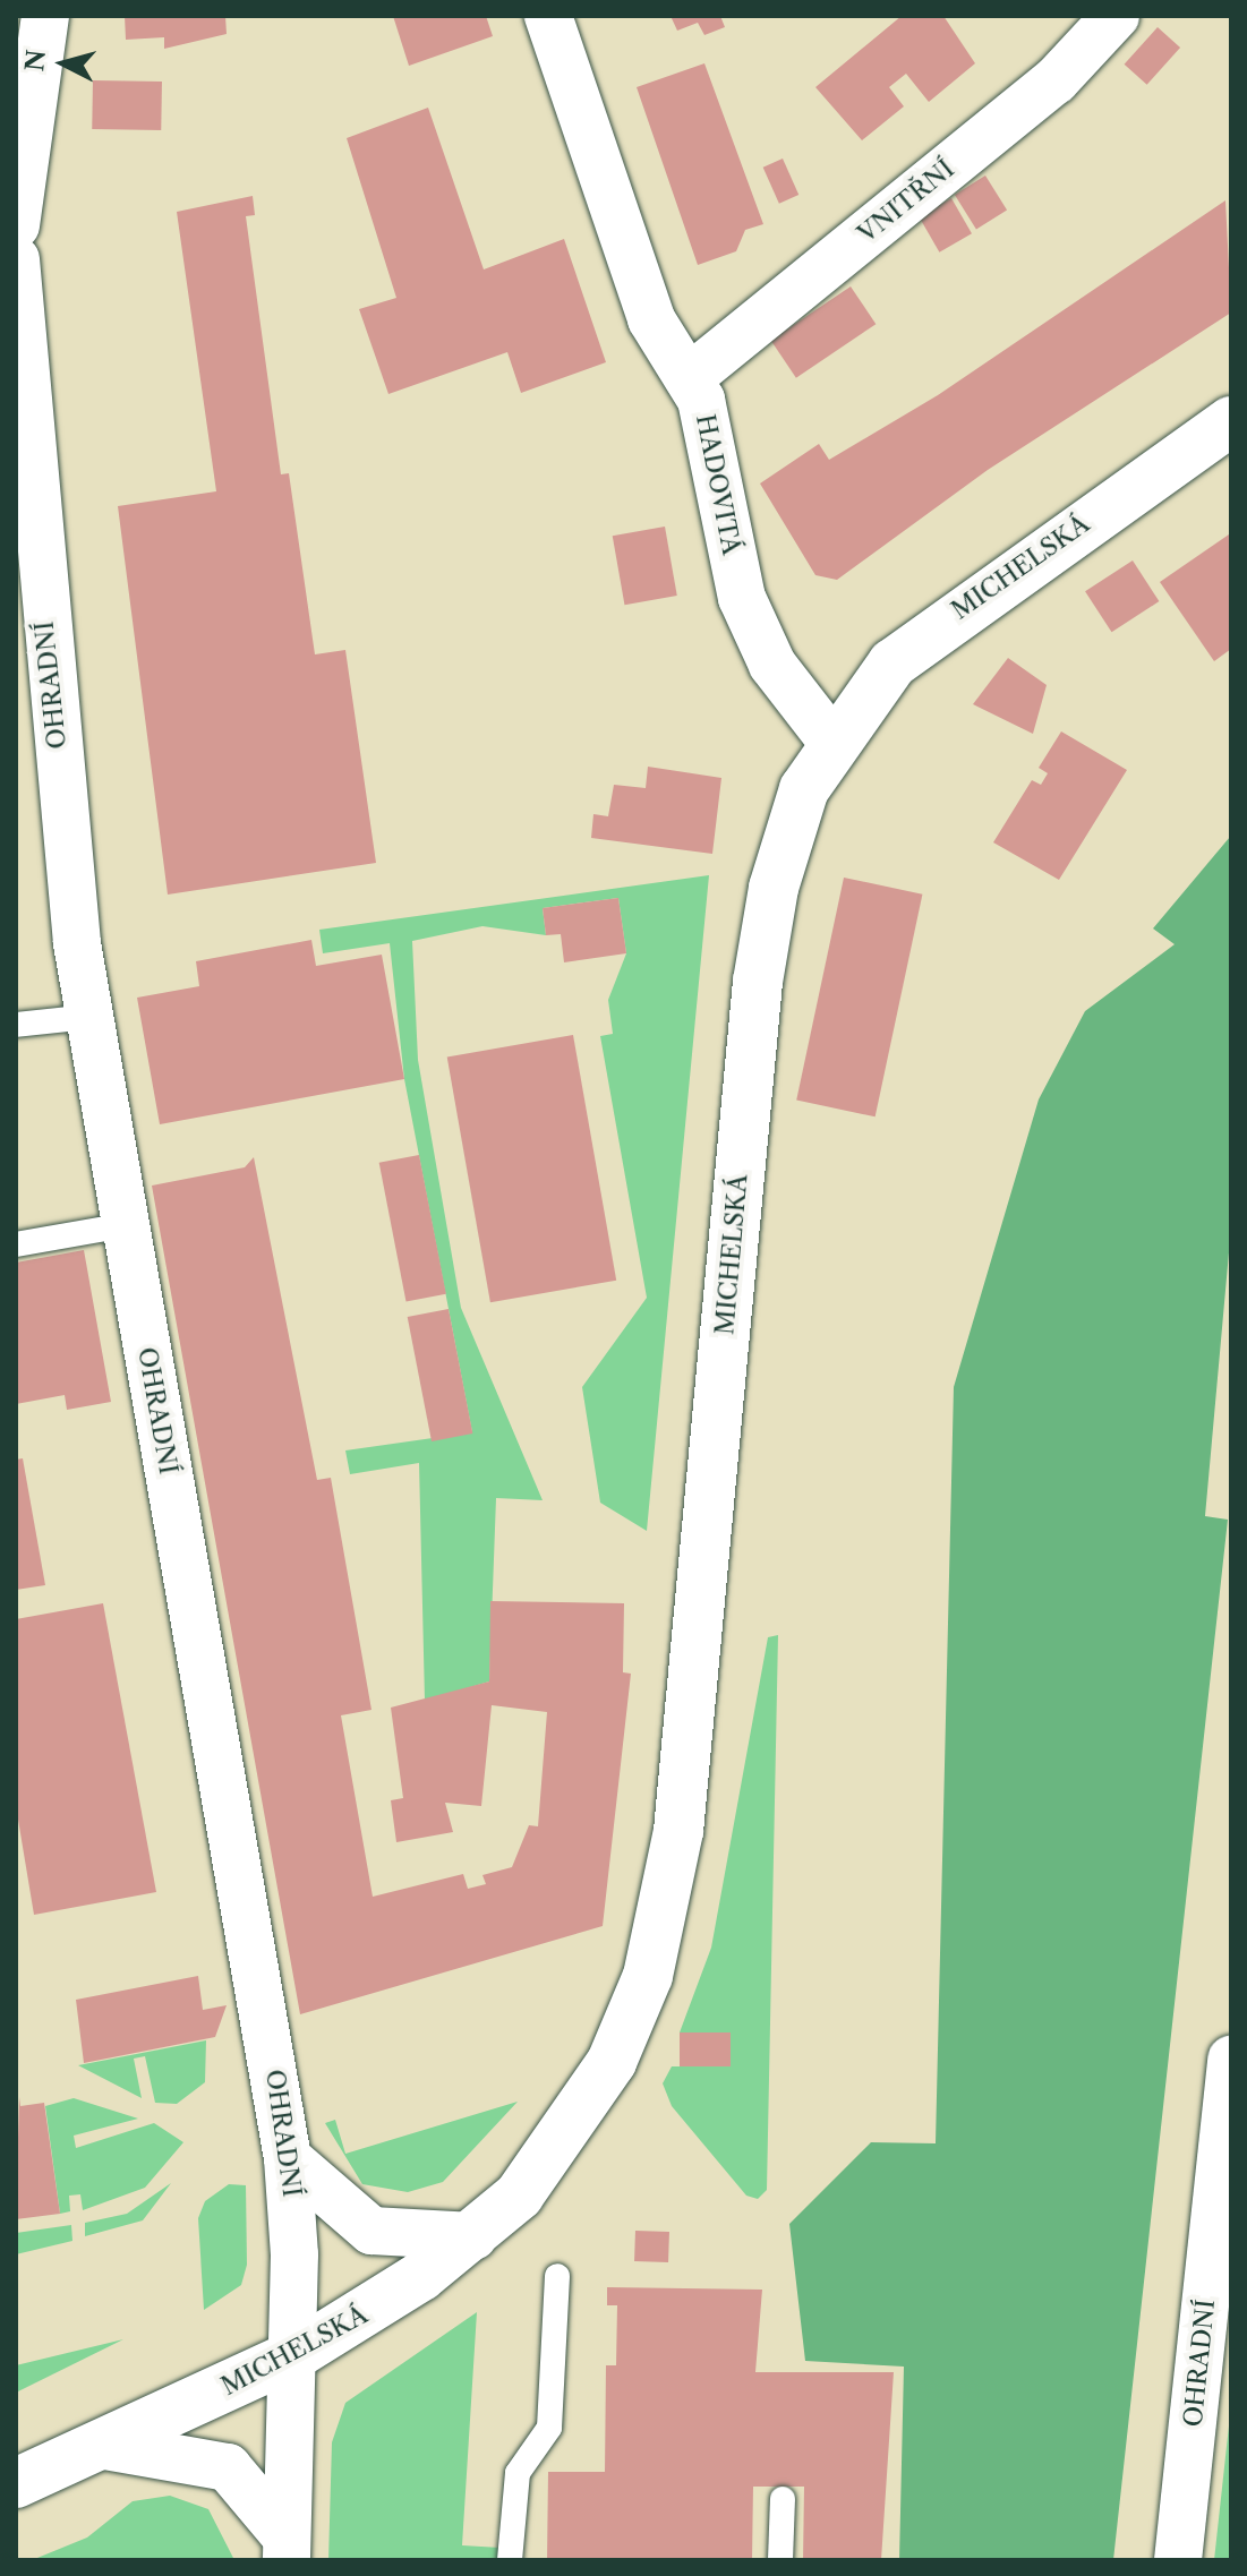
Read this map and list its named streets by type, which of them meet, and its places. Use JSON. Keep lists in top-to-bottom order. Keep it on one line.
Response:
{"streets":{"street":["VNITŘNÍ","HADOVITÁ","MICHELSKÁ","OHRADNÍ"]},"crossings":[["VNITŘNÍ","HADOVITÁ"],["HADOVITÁ","MICHELSKÁ"],["MICHELSKÁ","OHRADNÍ"]],"north":"left"}
